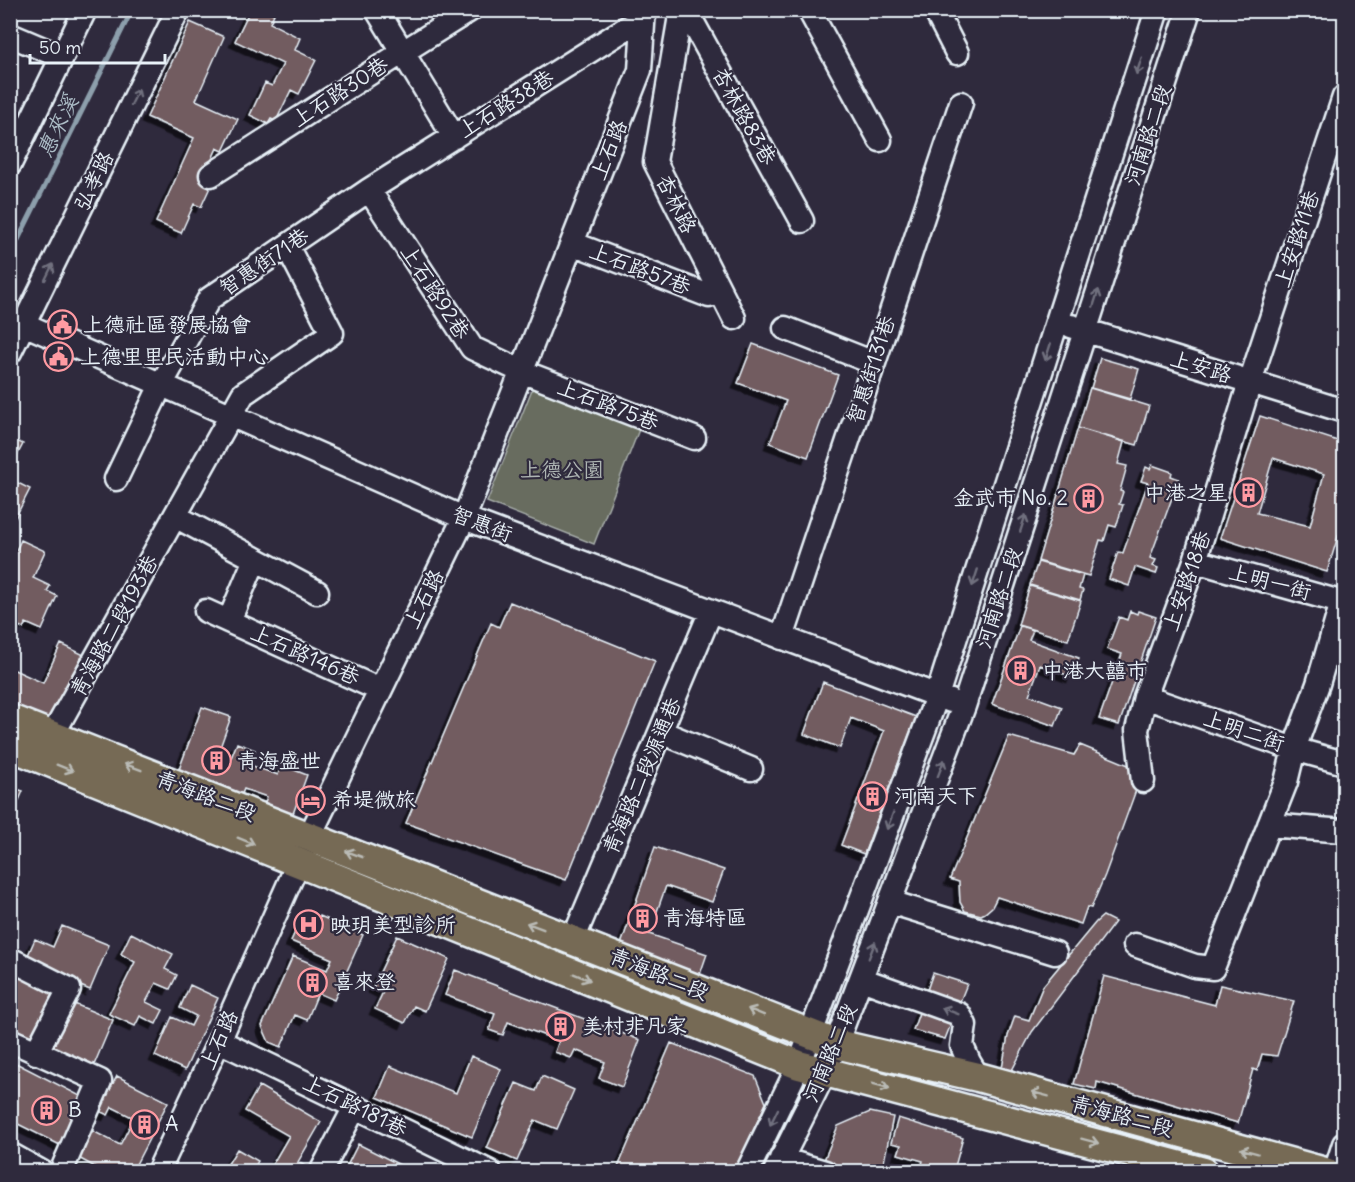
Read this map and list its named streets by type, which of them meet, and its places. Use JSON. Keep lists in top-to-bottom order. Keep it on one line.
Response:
{"streets":{"main road":["青海路二段"],"street":["上石路30巷","上石路38巷","杏林路83巷","河南路二段","上石路","弘孝路","杏林路","上安路11巷","智惠街71巷","上石路57巷","上石路92巷","上安路","智惠街131巷","上石路75巷","智惠街","上安路18巷","上明一街","青海路二段193巷","上石路146巷","上明二街","青海路二段源通巷","上石路181巷"]},"crossings":[["上石路38巷","上石路"],["上石路38巷","智惠街71巷"],["上石路38巷","上石路92巷"],["河南路二段","上安路"],["河南路二段","智惠街"],["河南路二段","青海路二段"],["上石路","上石路57巷"],["上石路","上石路92巷"],["上石路","上石路75巷"],["上石路","智惠街"],["上石路","上石路146巷"],["上石路","青海路二段"],["上石路","上石路181巷"],["弘孝路","智惠街"],["上安路11巷","上安路"],["上安路11巷","上安路18巷"],["智惠街71巷","上石路92巷"],["智惠街71巷","智惠街"],["智惠街71巷","青海路二段193巷"],["上石路92巷","上石路75巷"],["上安路","上安路18巷"],["智惠街131巷","智惠街"],["智惠街","青海路二段193巷"],["智惠街","青海路二段源通巷"],["上安路18巷","上明一街"],["上安路18巷","上明二街"],["青海路二段193巷","青海路二段"],["青海路二段源通巷","青海路二段"]],"water":["惠來溪"],"parks":["上德公園"],"places":{"public building":["上德社區發展協會","上德里里民活動中心"],"building":["中港之星","金武市 No. 2","中港大囍市","青海盛世","河南天下","青海特區","喜來登","美村非凡家","B","A"],"hotel":["希堤微旅"],"hospital":["映玥美型診所"]},"scale_bar":"50 m"}
